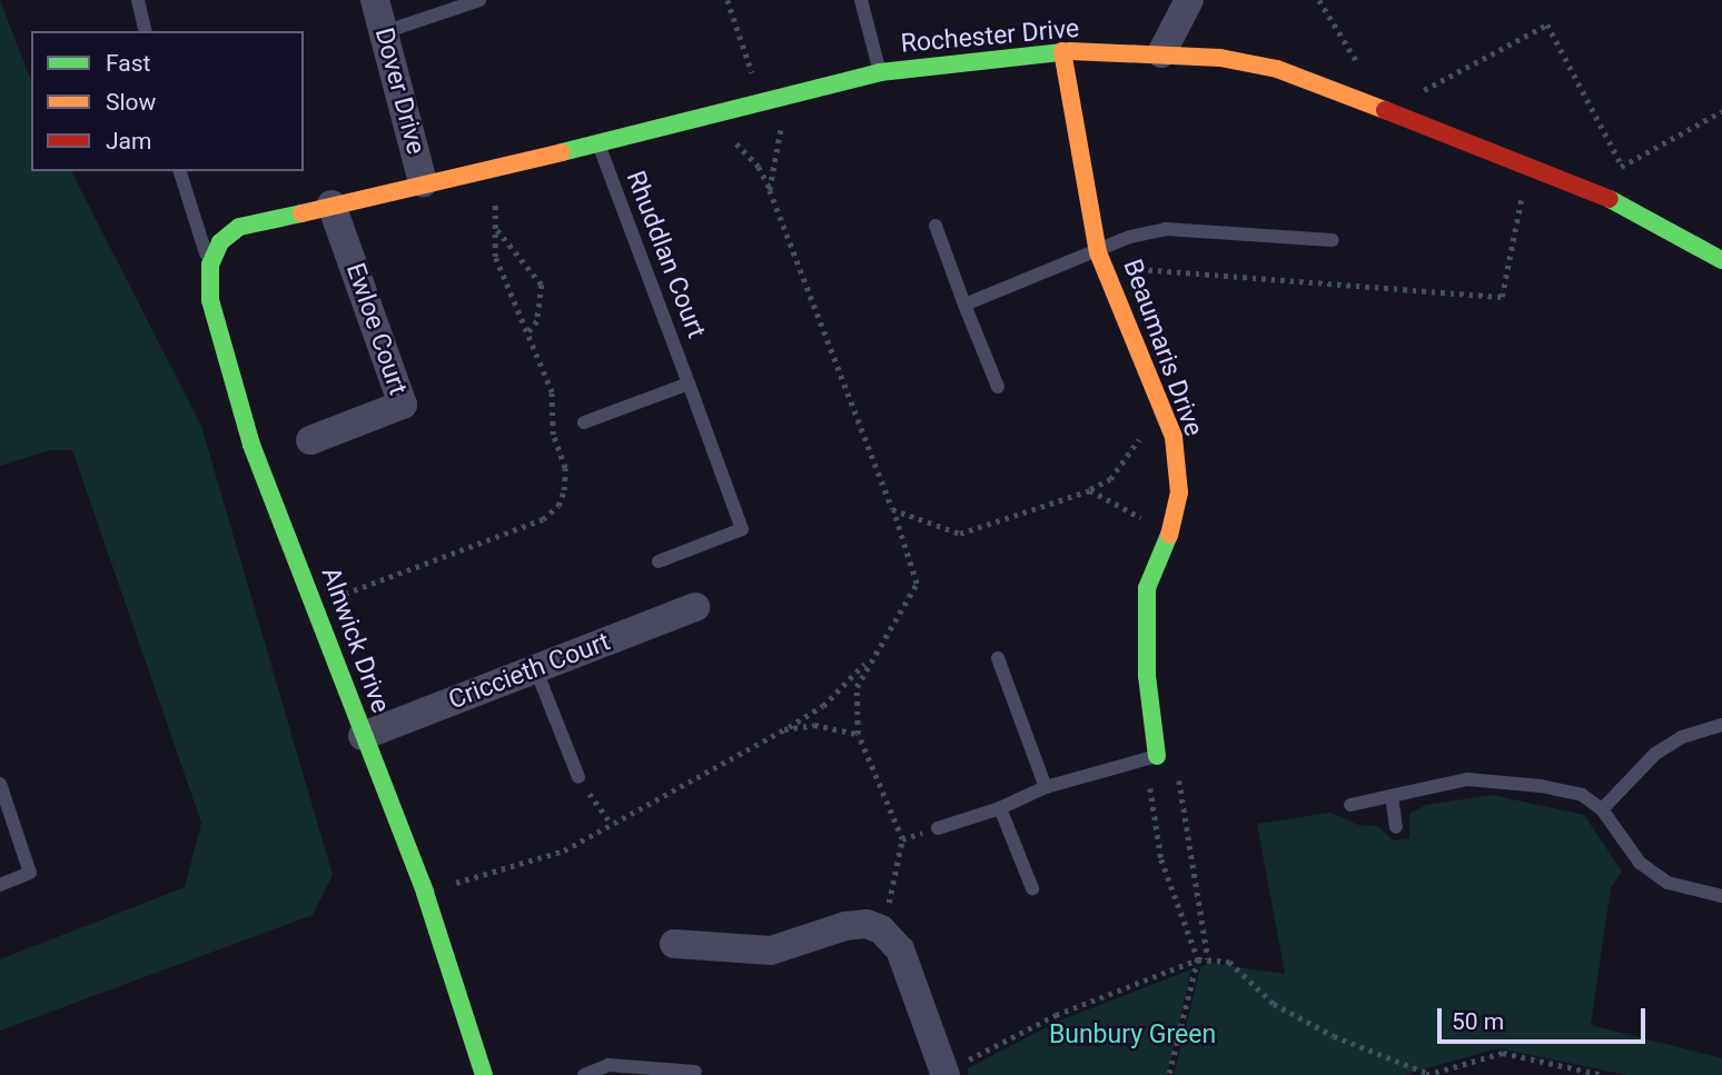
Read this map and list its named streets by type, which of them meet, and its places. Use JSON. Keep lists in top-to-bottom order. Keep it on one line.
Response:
{"streets":{"street":["Rochester Drive","Dover Drive","Ewloe Court","Beaumaris Drive","Alnwick Drive","Criccieth Court"],"lane":["Rhuddlan Court"]},"crossings":[["Rochester Drive","Dover Drive"],["Rochester Drive","Rhuddlan Court"],["Rochester Drive","Ewloe Court"],["Rochester Drive","Beaumaris Drive"],["Rochester Drive","Alnwick Drive"],["Alnwick Drive","Criccieth Court"]],"parks":["Bunbury Green"],"legend":["Fast","Slow","Jam"],"scale_bar":"50 m"}
